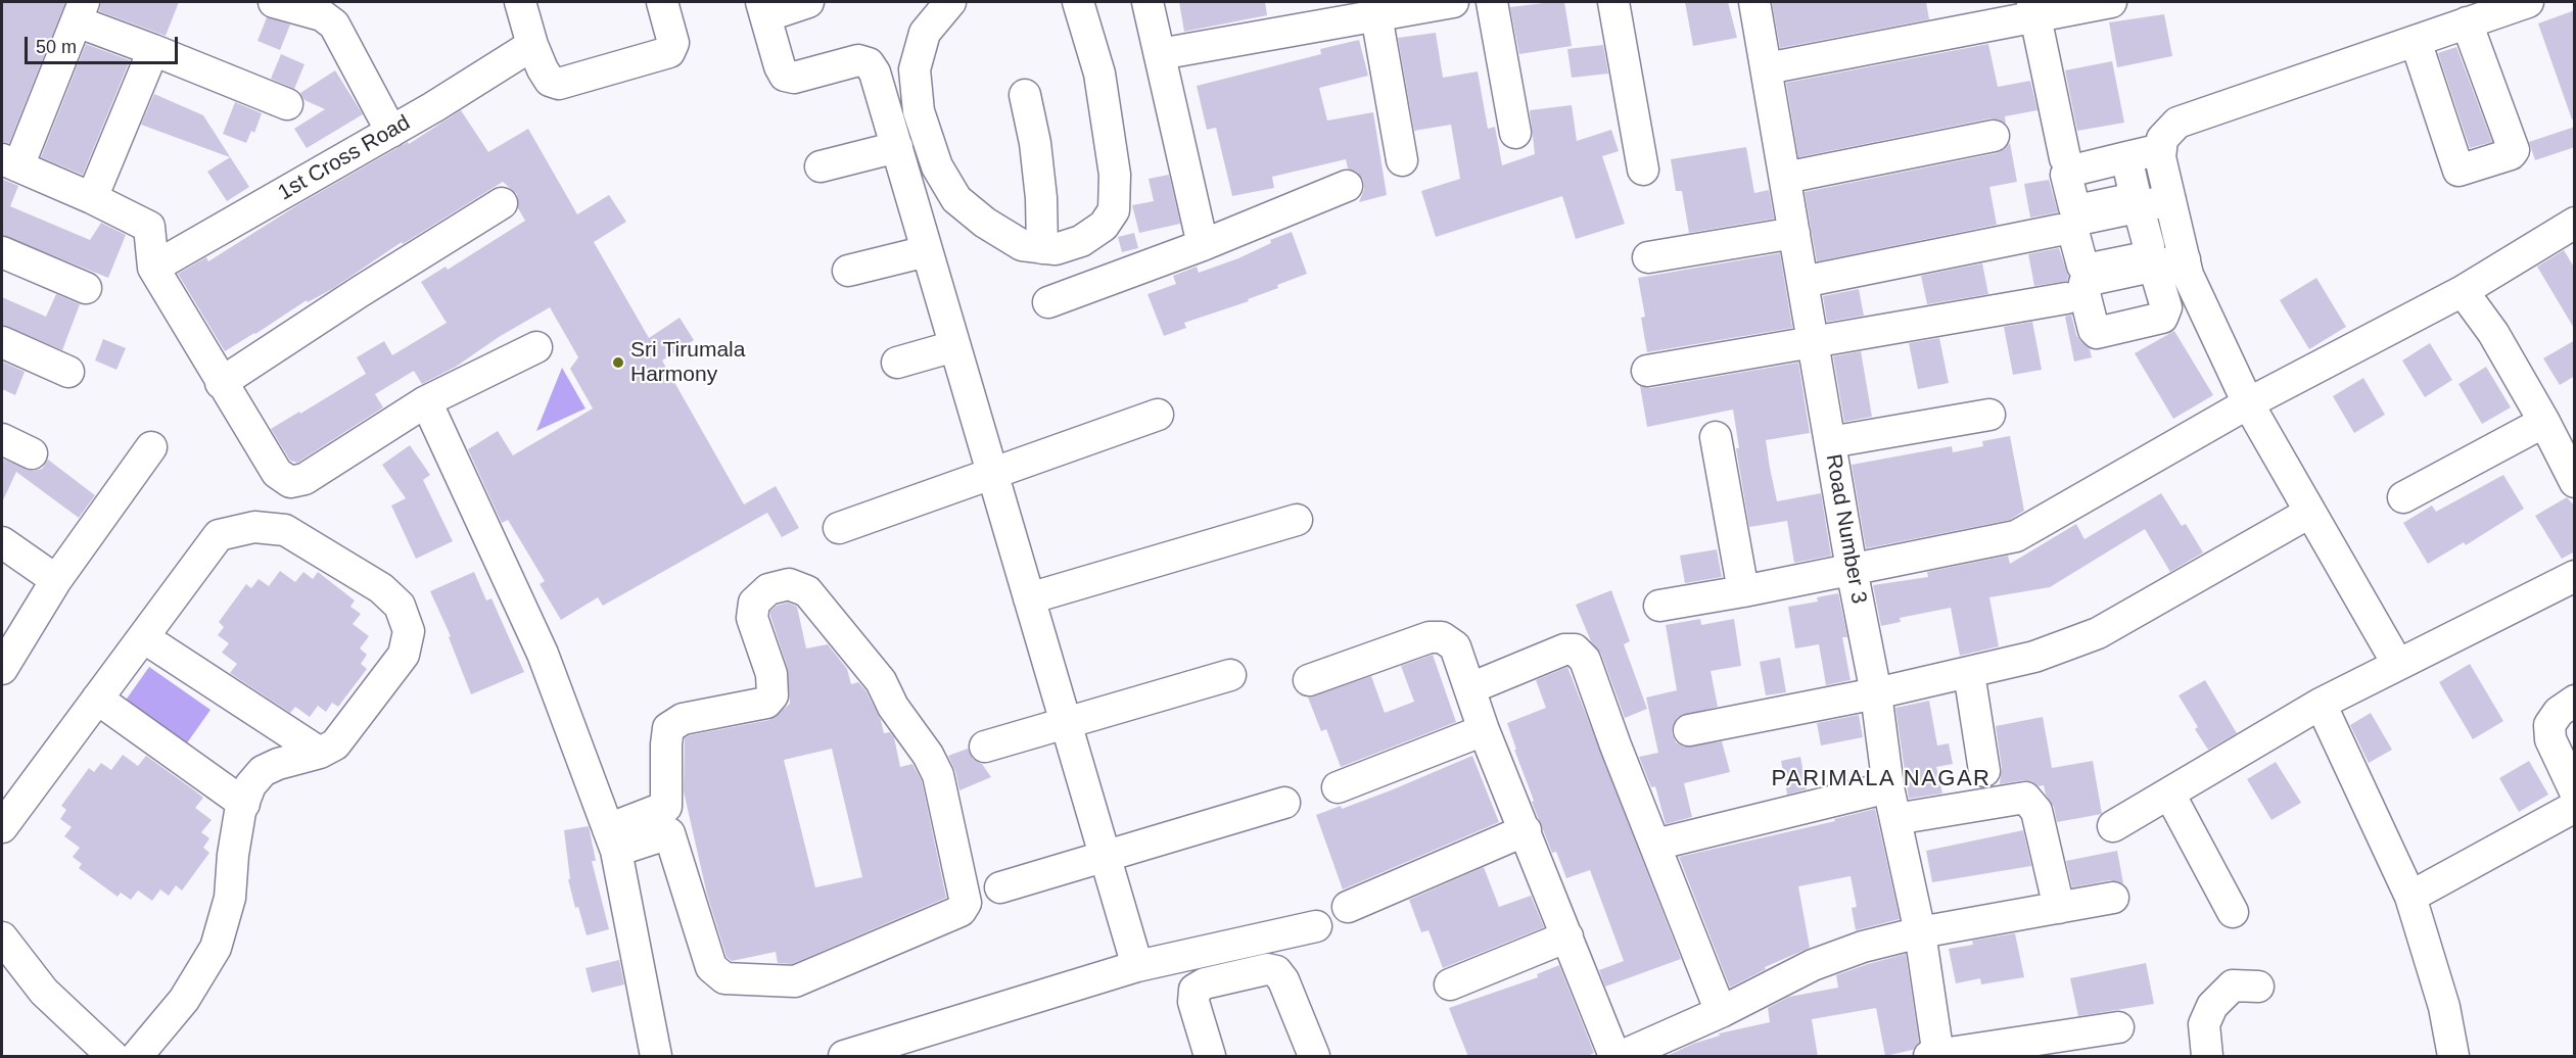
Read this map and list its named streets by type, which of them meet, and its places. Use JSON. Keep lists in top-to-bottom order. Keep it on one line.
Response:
{"streets":{"street":["1st Cross Road","Road Number 3"]},"districts":["PARIMALA NAGAR"],"places":["Sri Tirumala Harmony"],"scale_bar":"50 m"}
